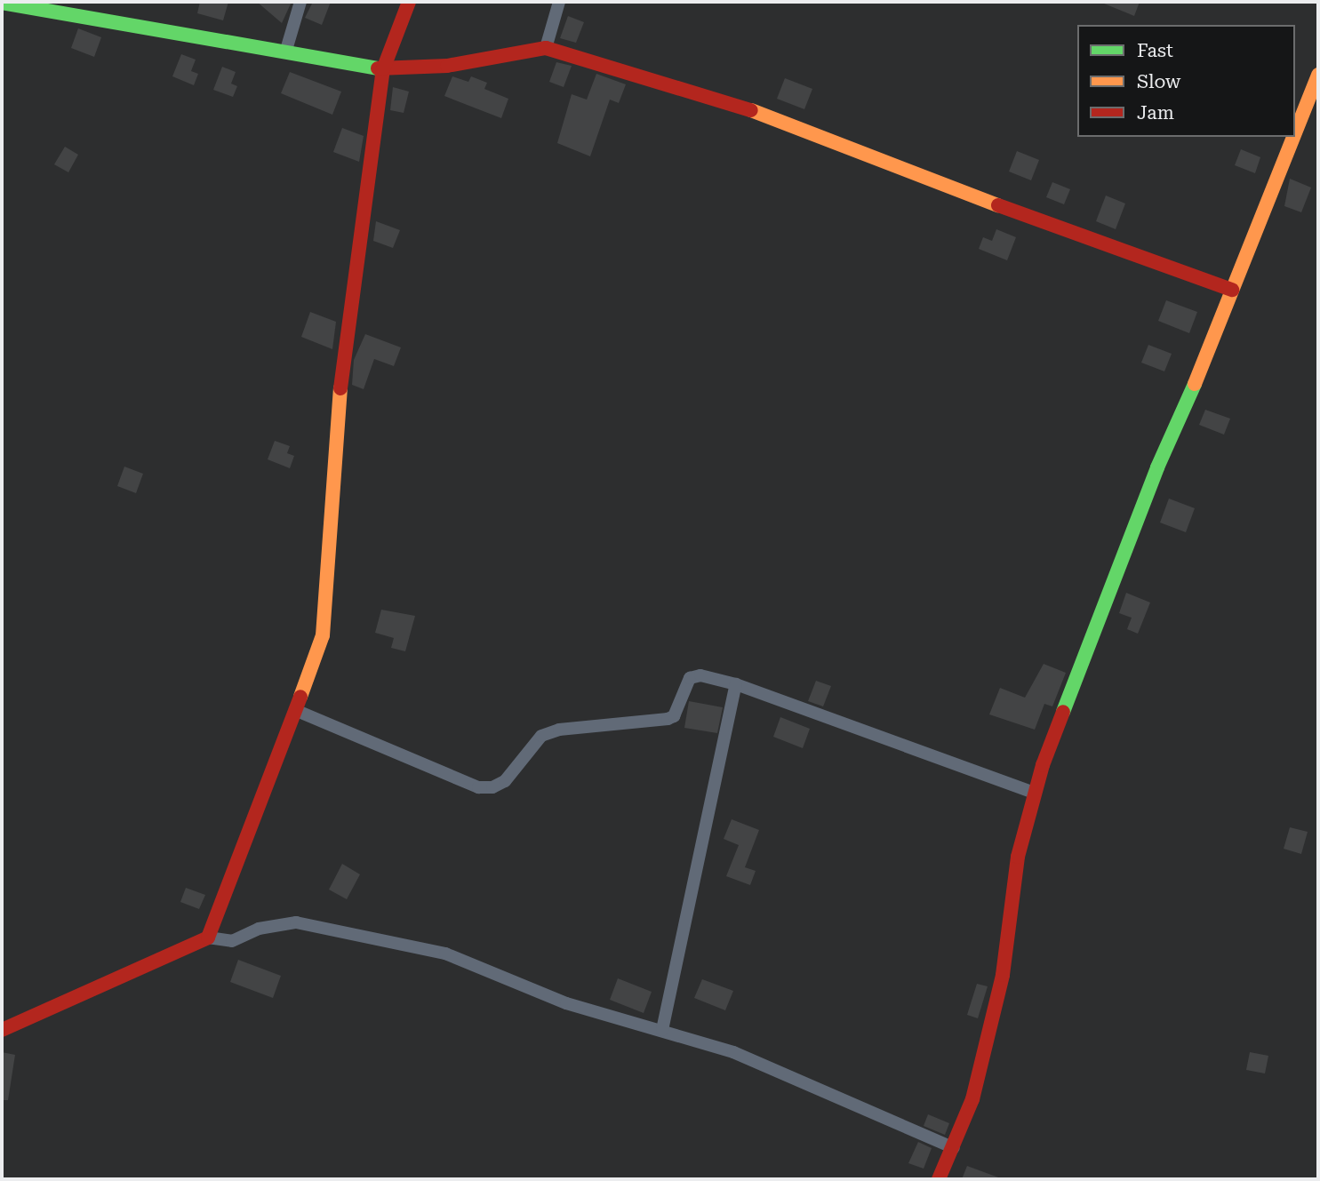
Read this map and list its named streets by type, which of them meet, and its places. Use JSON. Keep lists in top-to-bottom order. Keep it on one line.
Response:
{"legend":["Fast","Slow","Jam"]}
